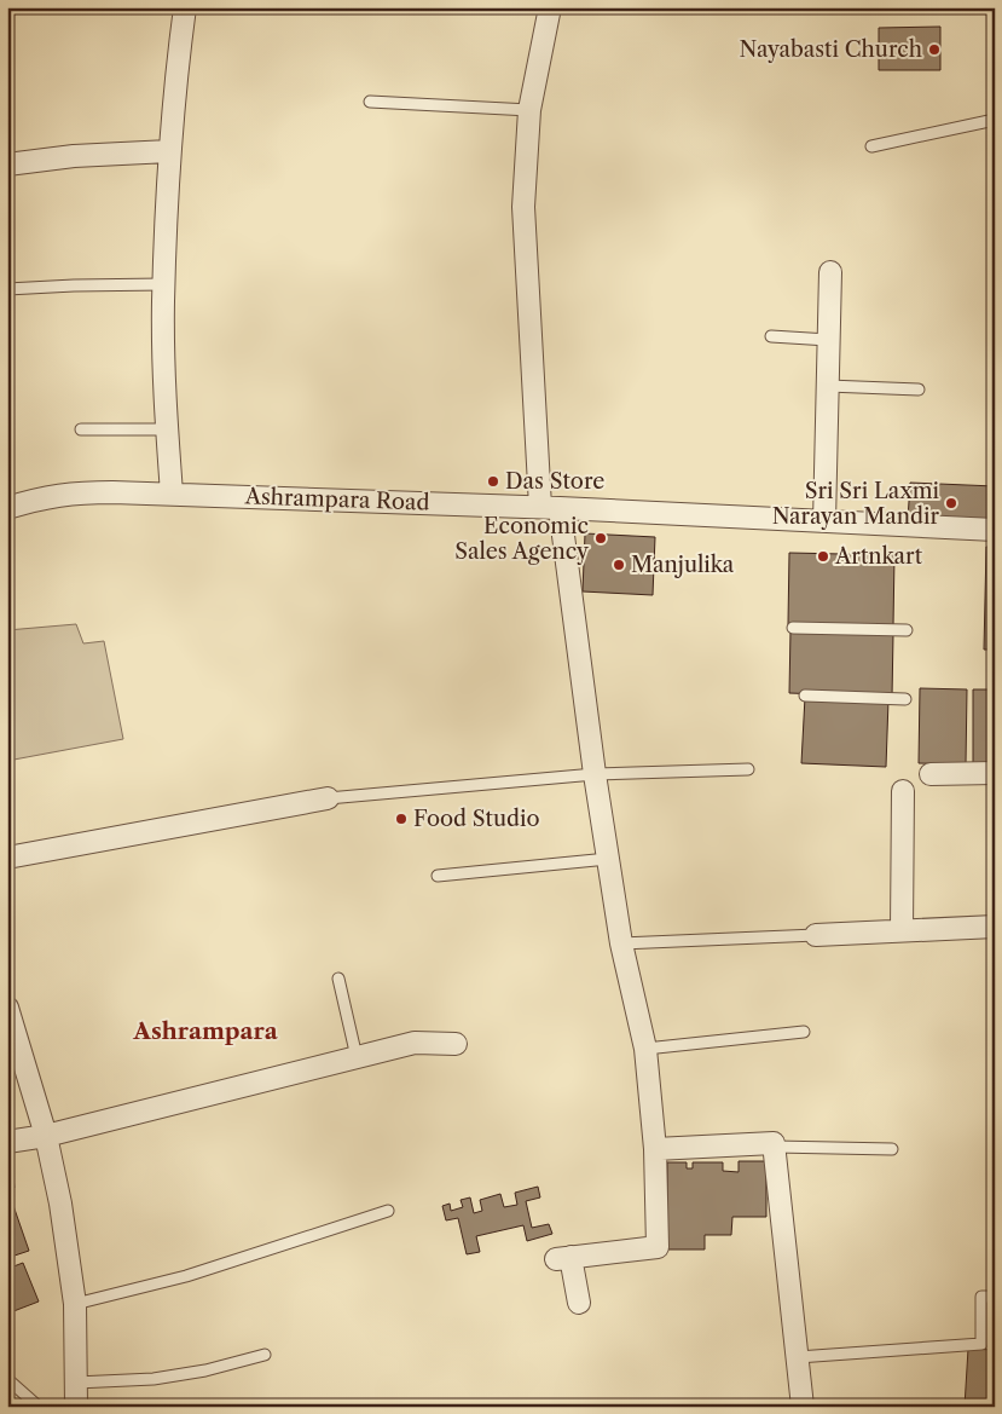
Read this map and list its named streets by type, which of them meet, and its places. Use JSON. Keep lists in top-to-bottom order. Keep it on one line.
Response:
{"streets":{"street":["Ashrampara Road"]},"districts":["Ashrampara"],"places":["Nayabasti Church","Das Store","Sri Sri Laxmi Narayan Mandir","Economic Sales Agency","Artnkart","Manjulika","Food Studio"]}
